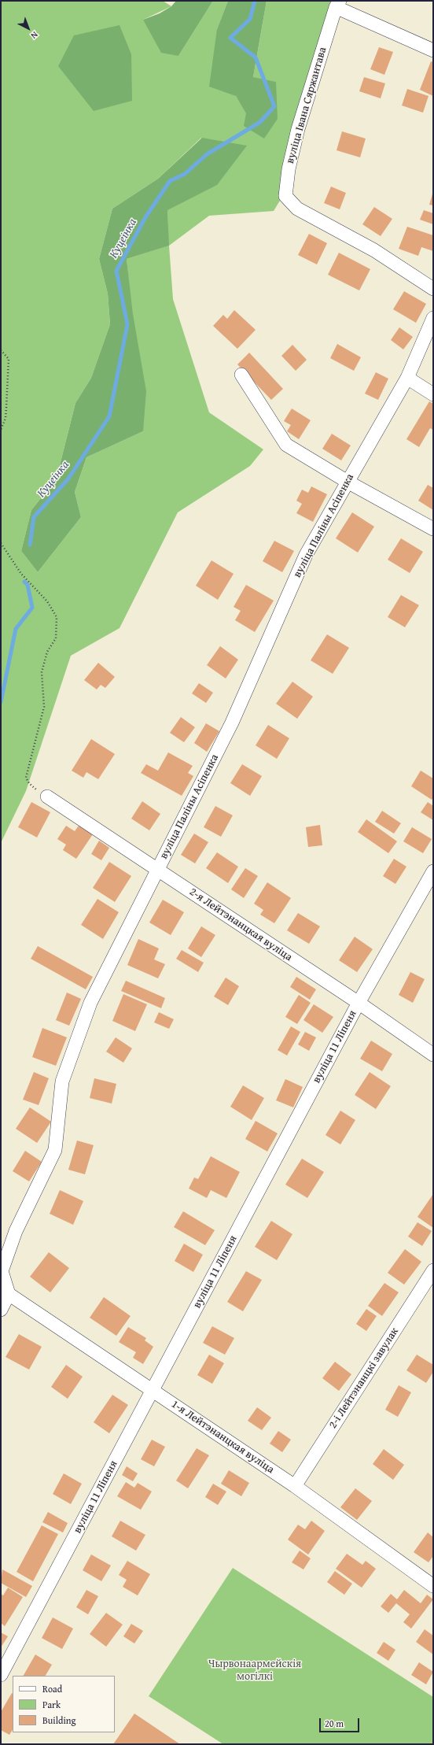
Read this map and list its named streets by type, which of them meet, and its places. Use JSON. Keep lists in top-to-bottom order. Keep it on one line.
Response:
{"streets":{"street":["вуліца Івана Сяржантава","вуліца Паліны Асіпенка","2-я Лейтэнанцкая вуліца","вуліца 11 Ліпеня","2-і Лейтэнанцкі завулак","1-я Лейтэнанцкая вуліца"]},"crossings":[["вуліца Паліны Асіпенка","2-я Лейтэнанцкая вуліца"],["вуліца Паліны Асіпенка","1-я Лейтэнанцкая вуліца"],["2-я Лейтэнанцкая вуліца","вуліца 11 Ліпеня"],["вуліца 11 Ліпеня","1-я Лейтэнанцкая вуліца"],["2-і Лейтэнанцкі завулак","1-я Лейтэнанцкая вуліца"]],"water":["Куцеінка"],"parks":["Чырвонаармейскія могілкі"],"legend":["Road","Park","Building"],"scale_bar":"20 m","north":"bottom right"}
